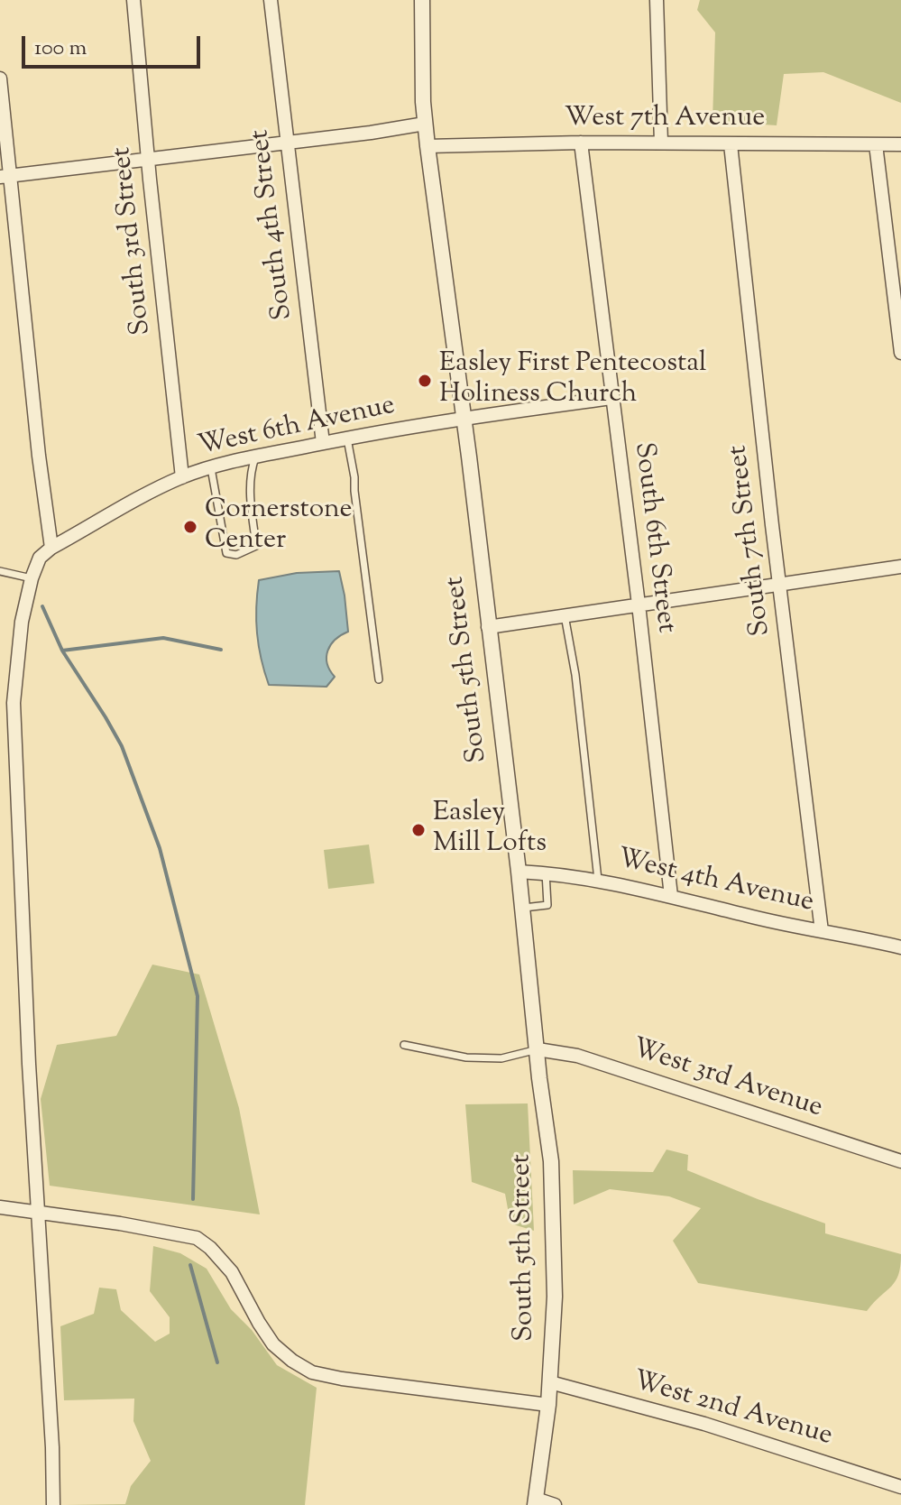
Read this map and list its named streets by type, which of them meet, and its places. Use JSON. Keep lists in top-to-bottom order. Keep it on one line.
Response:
{"streets":{"street":["West 7th Avenue","South 4th Street","South 3rd Street","West 6th Avenue","South 6th Street","South 7th Street","South 5th Street","West 4th Avenue","West 3rd Avenue","West 2nd Avenue"]},"crossings":[["West 7th Avenue","South 6th Street"],["West 7th Avenue","South 7th Street"],["West 7th Avenue","South 5th Street"],["South 4th Street","West 6th Avenue"],["South 3rd Street","West 6th Avenue"],["West 6th Avenue","South 6th Street"],["West 6th Avenue","South 5th Street"],["South 6th Street","West 4th Avenue"],["South 7th Street","West 4th Avenue"],["South 5th Street","West 4th Avenue"],["South 5th Street","West 3rd Avenue"],["South 5th Street","West 2nd Avenue"]],"places":["Easley First Pentecostal Holiness Church","Cornerstone Center","Easley Mill Lofts"],"scale_bar":"100 m"}
